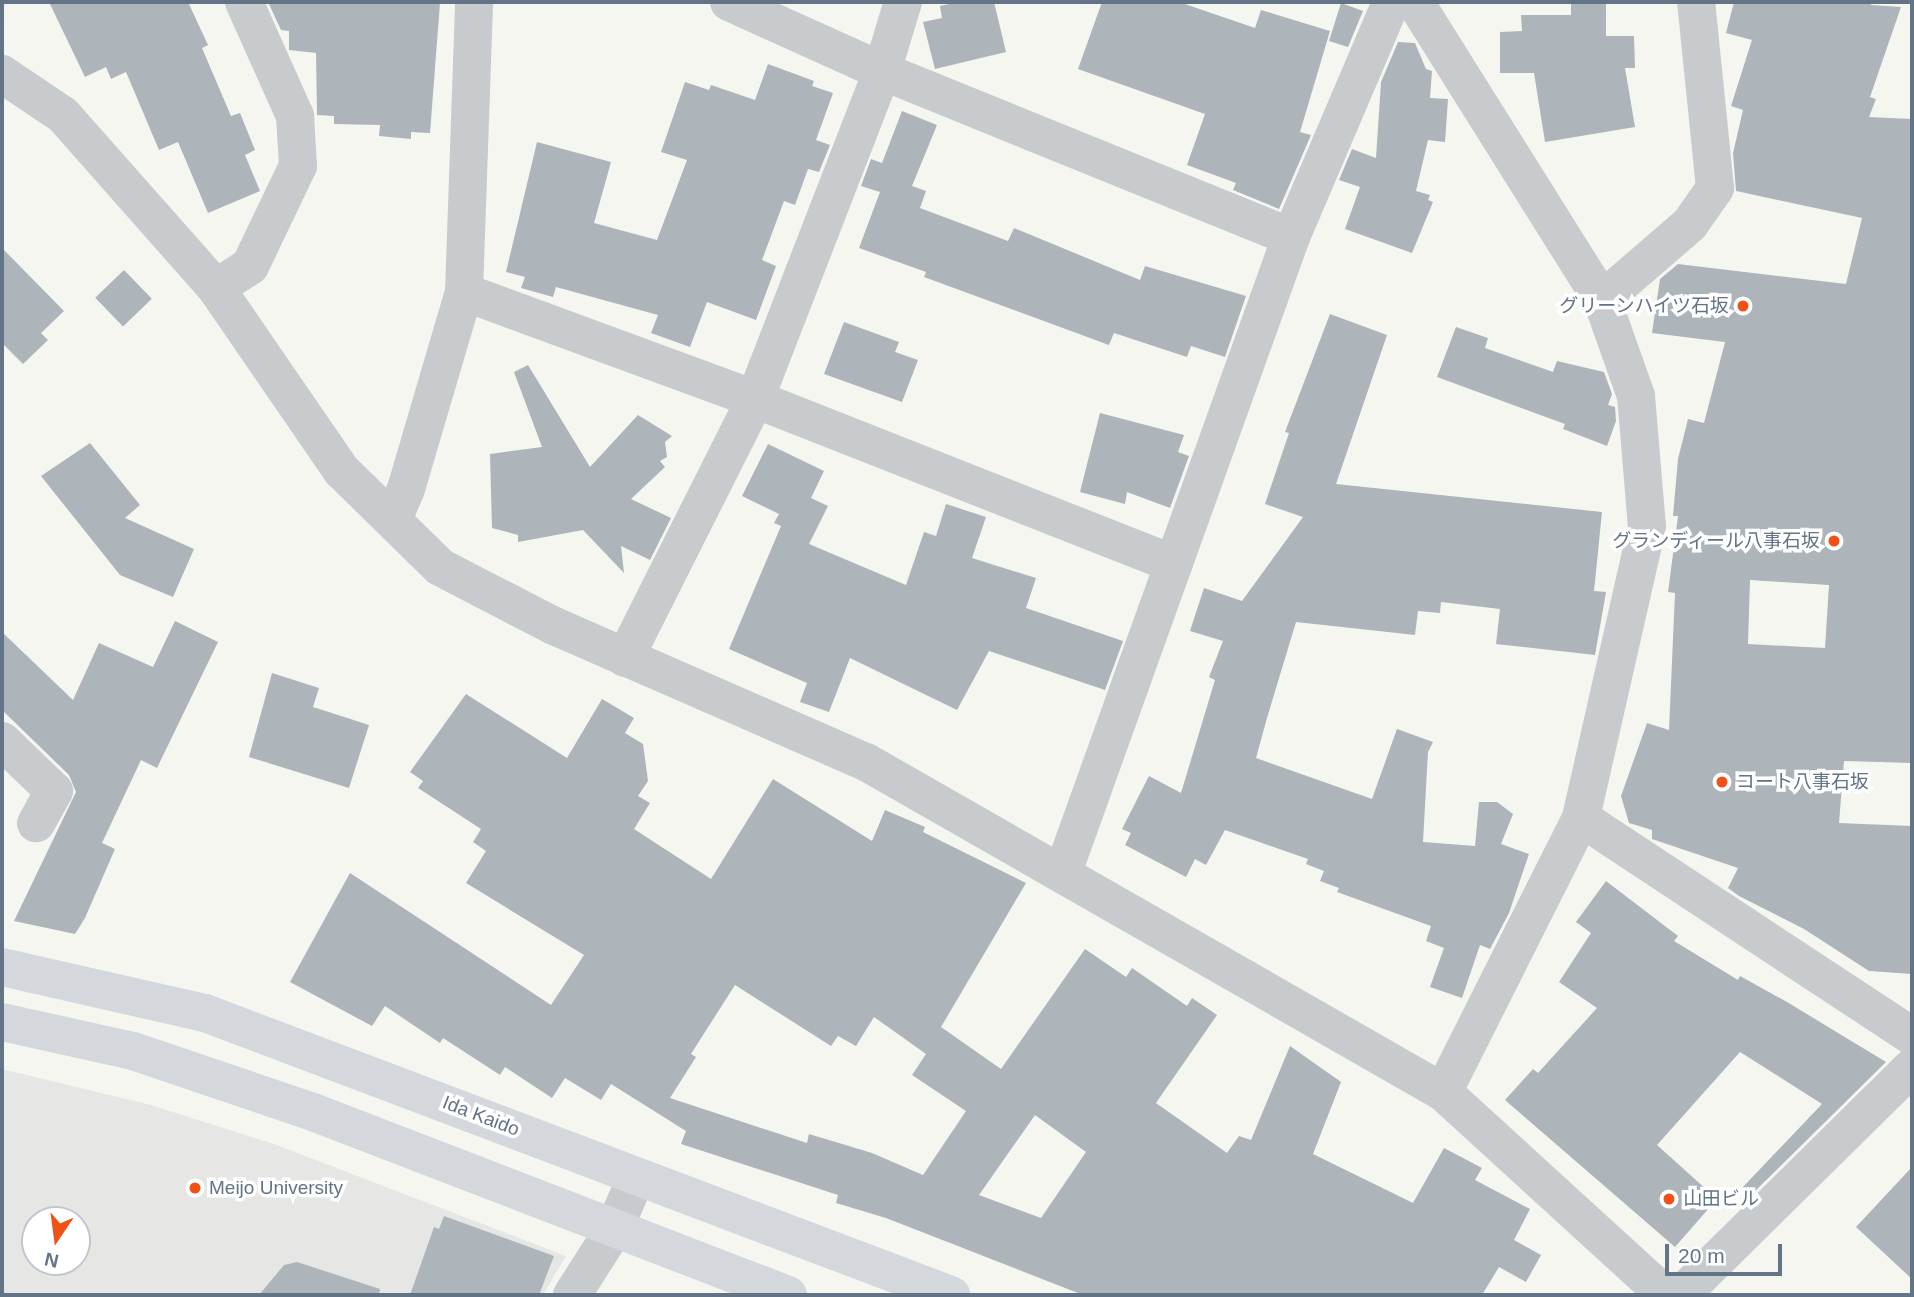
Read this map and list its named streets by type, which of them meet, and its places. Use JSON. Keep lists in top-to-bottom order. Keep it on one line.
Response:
{"streets":{"highway":["Ida Kaido"]},"places":["グリーンハイツ石坂","グランディール八事石坂","コート八事石坂","Meijo University","山田ビル"],"scale_bar":"20 m","north":"bottom"}
